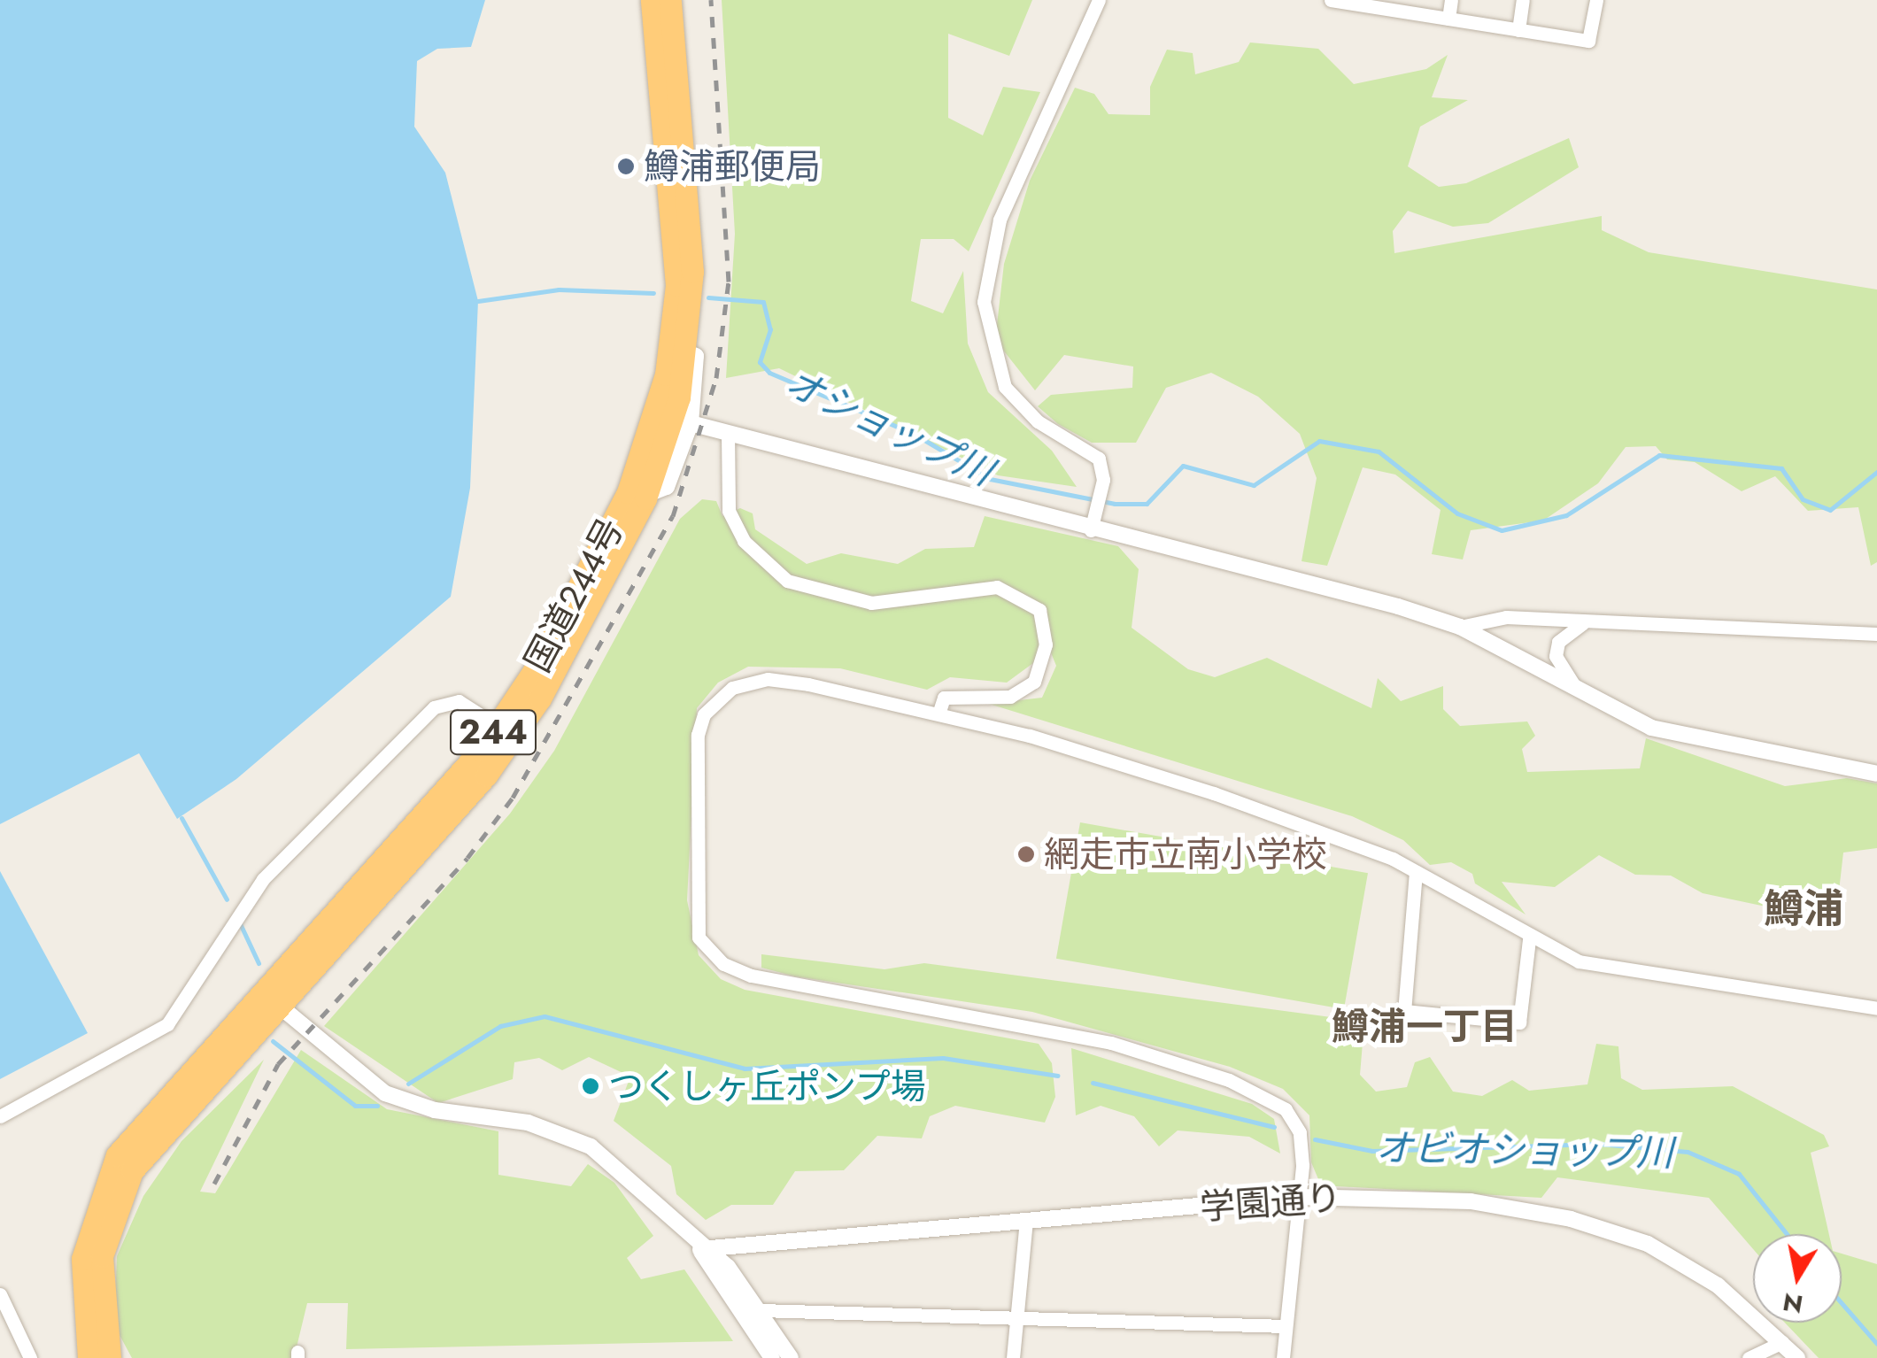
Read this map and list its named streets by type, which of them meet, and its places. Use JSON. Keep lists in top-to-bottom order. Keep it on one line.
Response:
{"streets":{"highway":["国道244号","244"],"street":["学園通り"]},"districts":["鱒浦","鱒浦一丁目"],"water":["オショップ川","オビオショップ川"],"places":["鱒浦郵便局","網走市立南小学校","つくしヶ丘ポンプ場"],"north":"bottom"}
